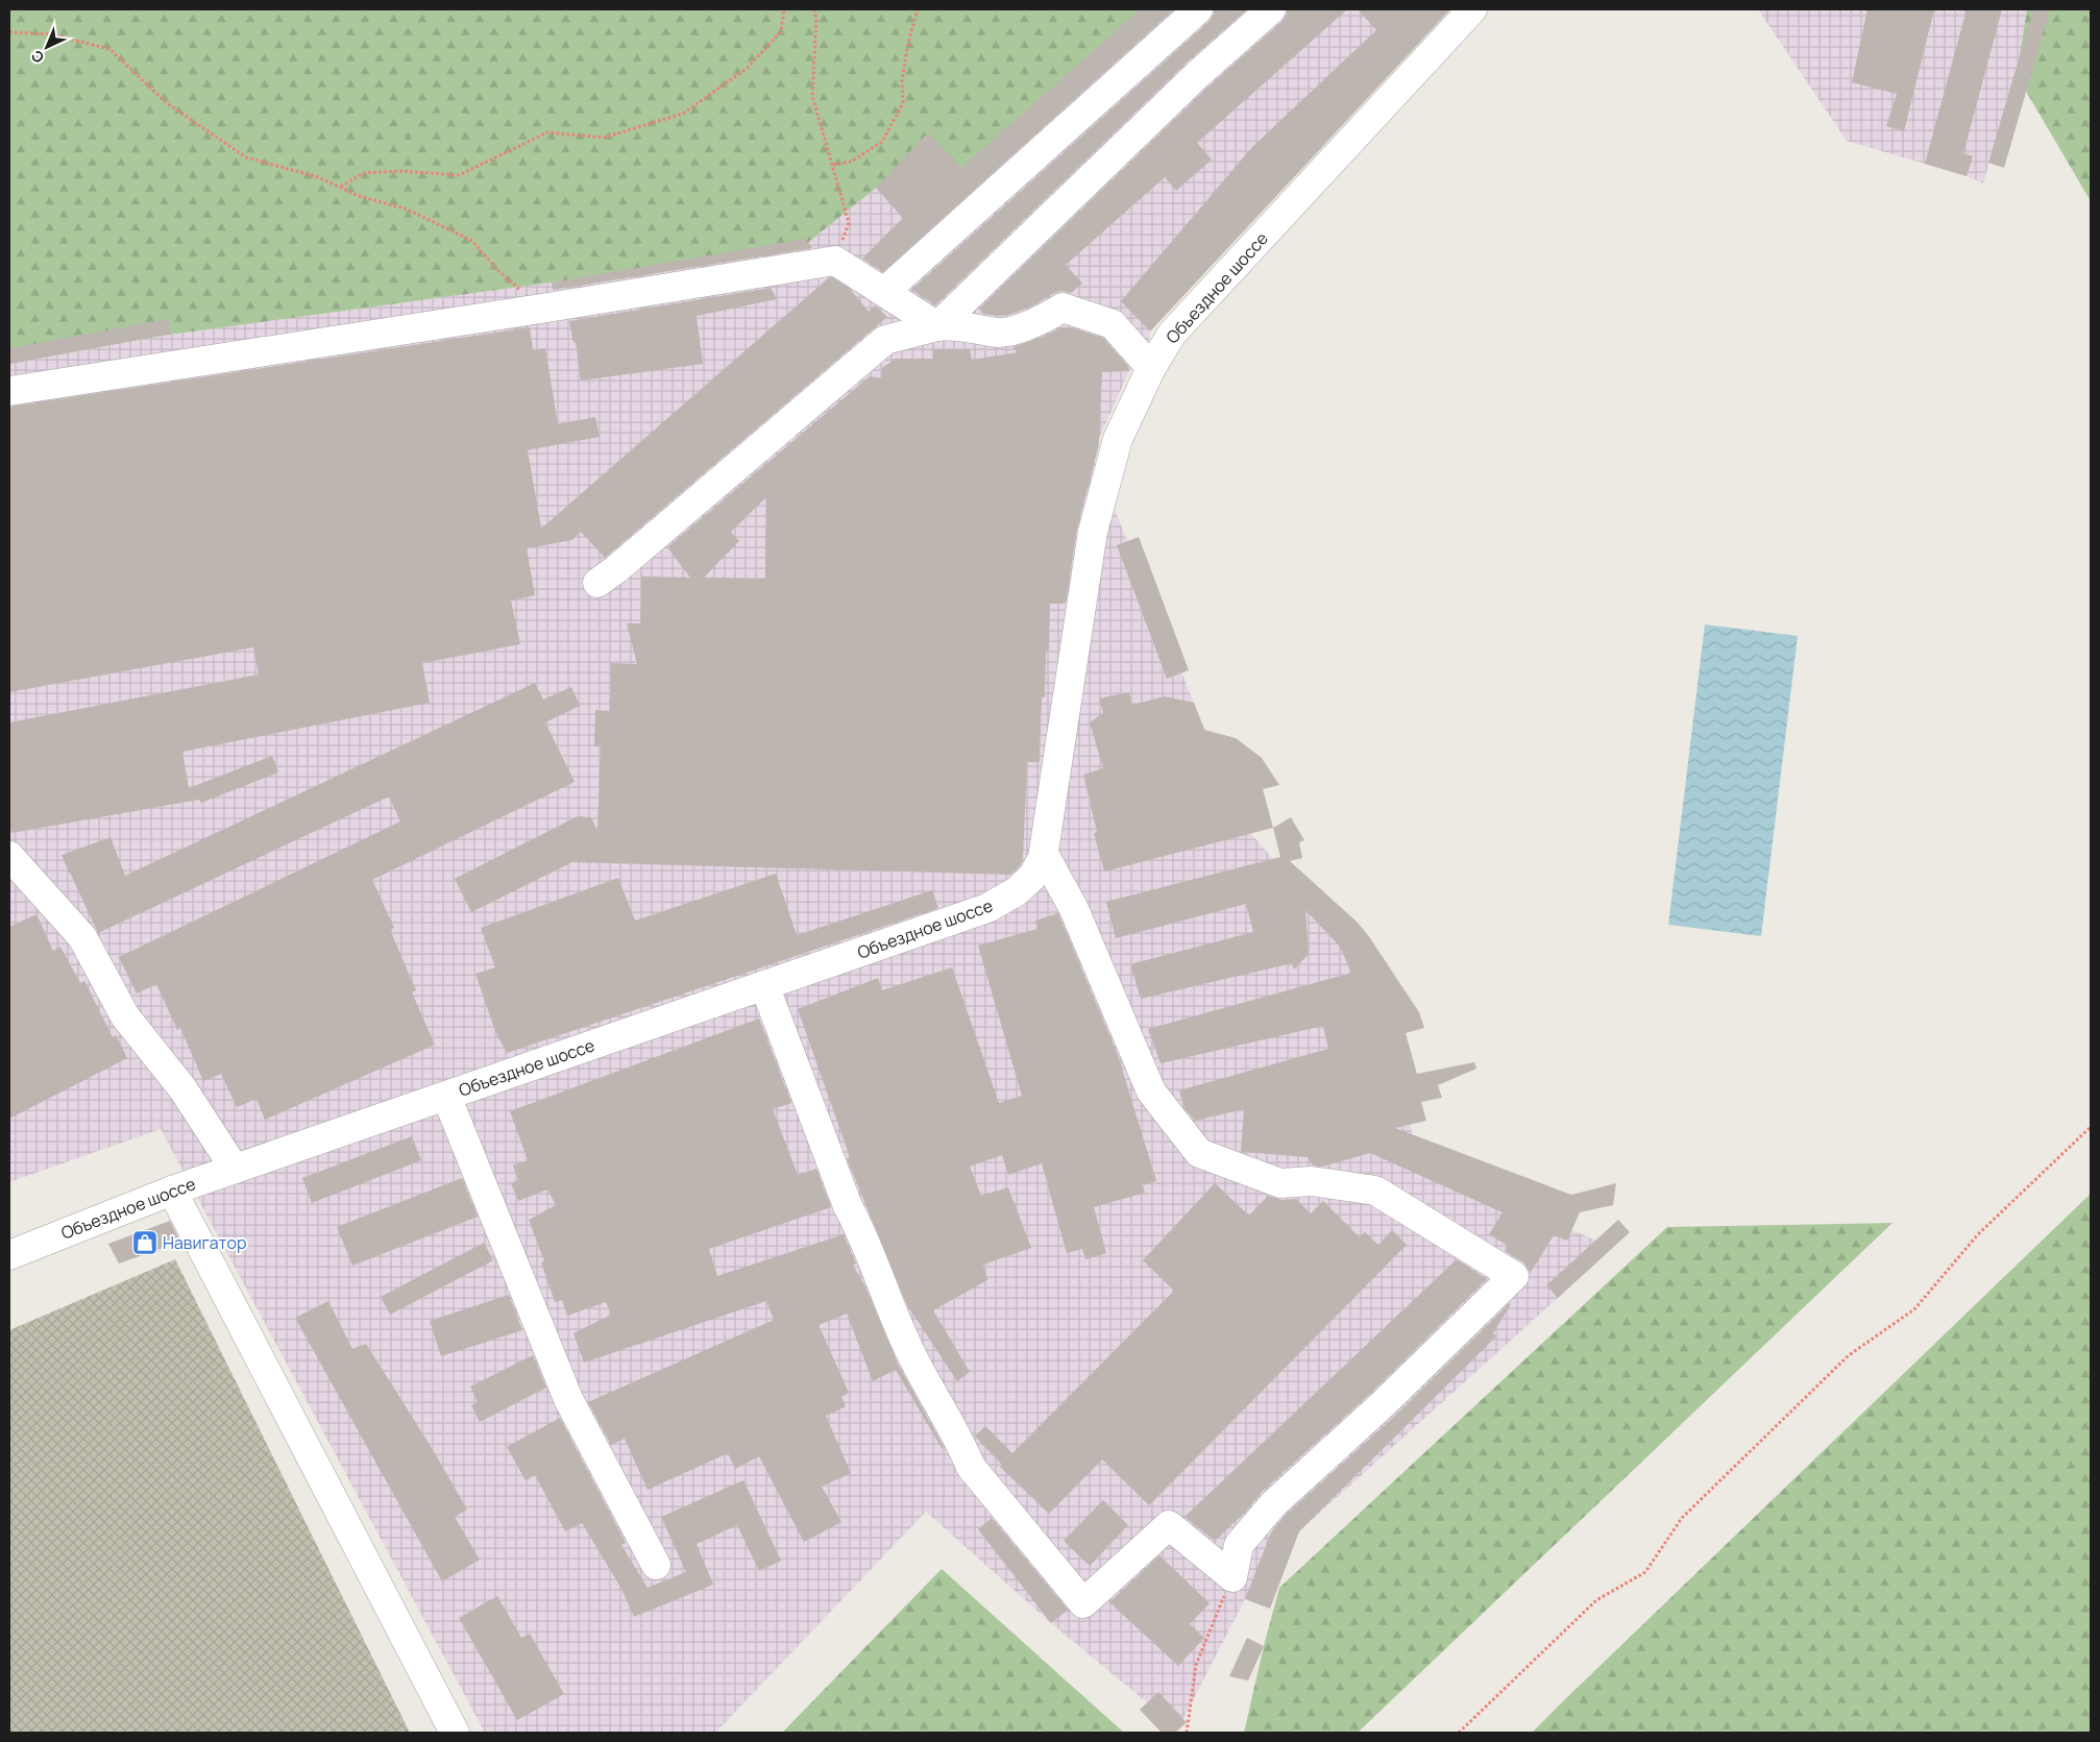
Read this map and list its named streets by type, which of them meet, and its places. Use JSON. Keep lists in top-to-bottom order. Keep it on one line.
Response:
{"streets":{"street":["Объездное шоссе"]},"places":{"shop":["Навигатор"]},"north":"bottom left"}
